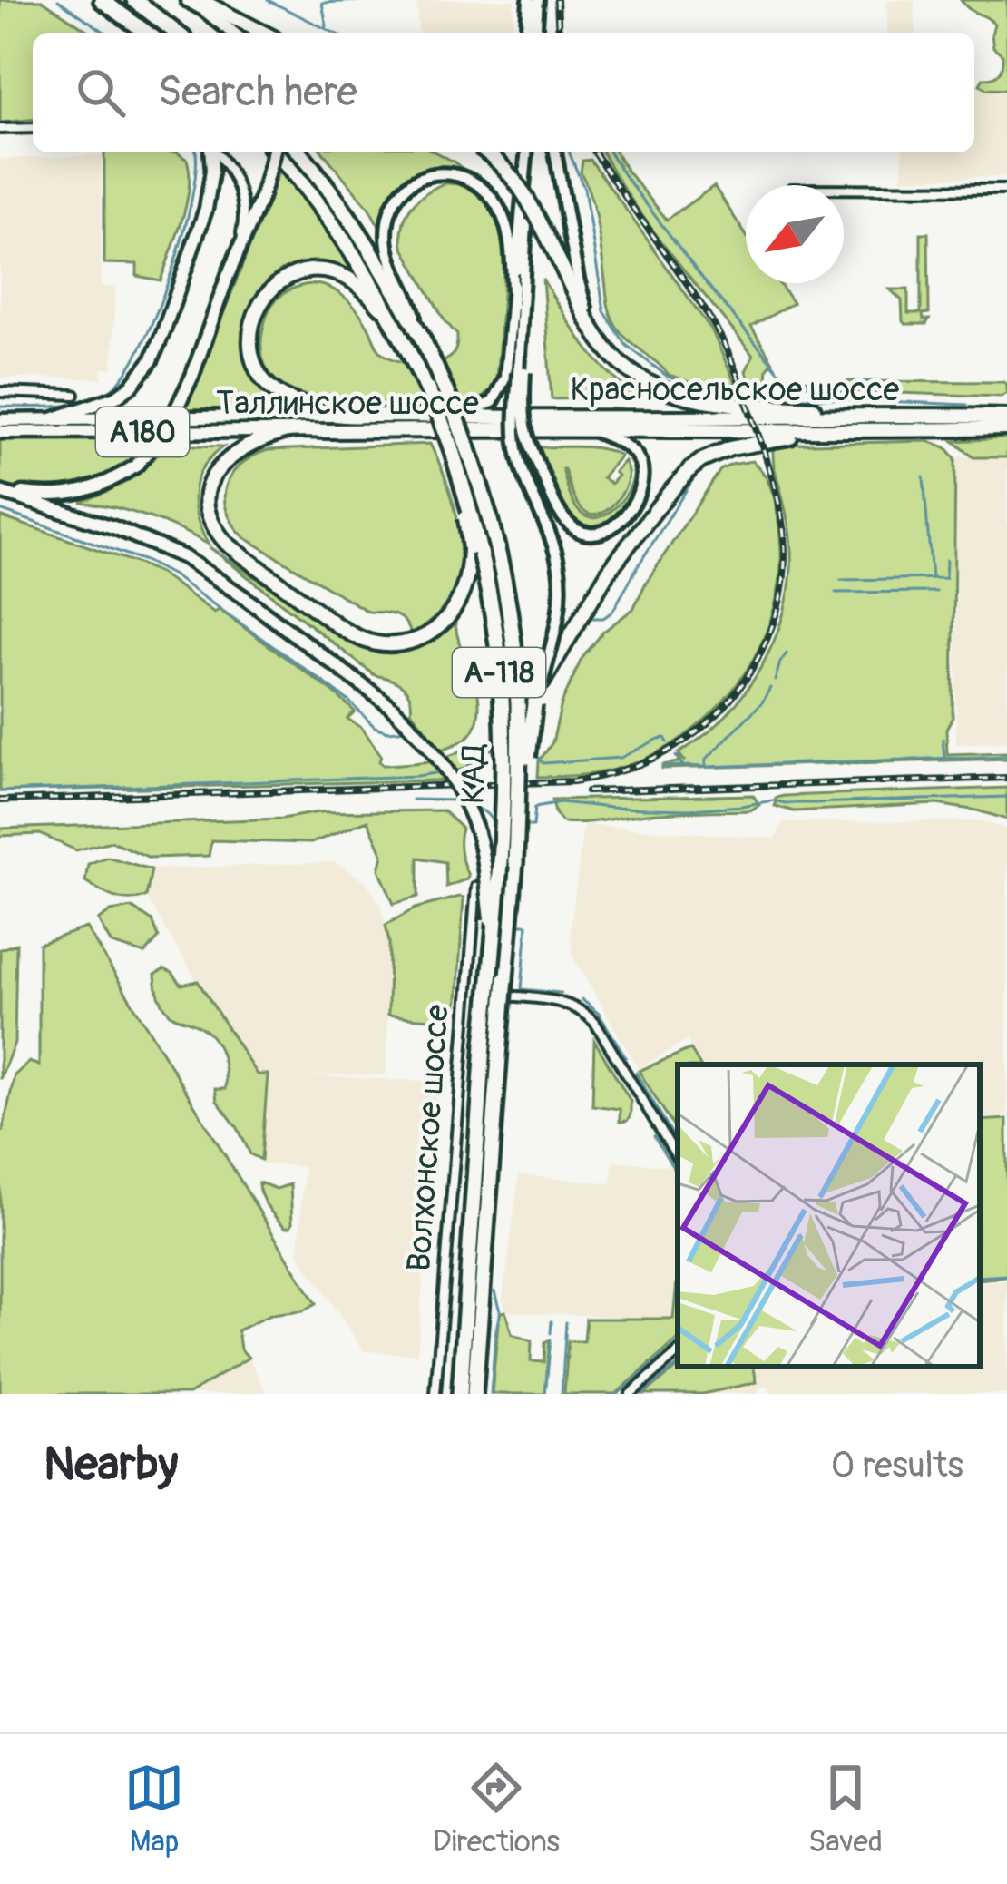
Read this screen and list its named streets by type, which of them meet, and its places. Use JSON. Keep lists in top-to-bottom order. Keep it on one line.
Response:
{"streets":{"highway":["Красносельское шоссе","Таллинское шоссе","А-118","КАД"],"main road":["A180"],"street":["Волхонское шоссе"]},"crossings":[["Красносельское шоссе","Таллинское шоссе"]],"north":"bottom left","page":{"search":"Search here","heading":["Nearby","0 results"],"nav":["Map","Directions","Saved"]}}
